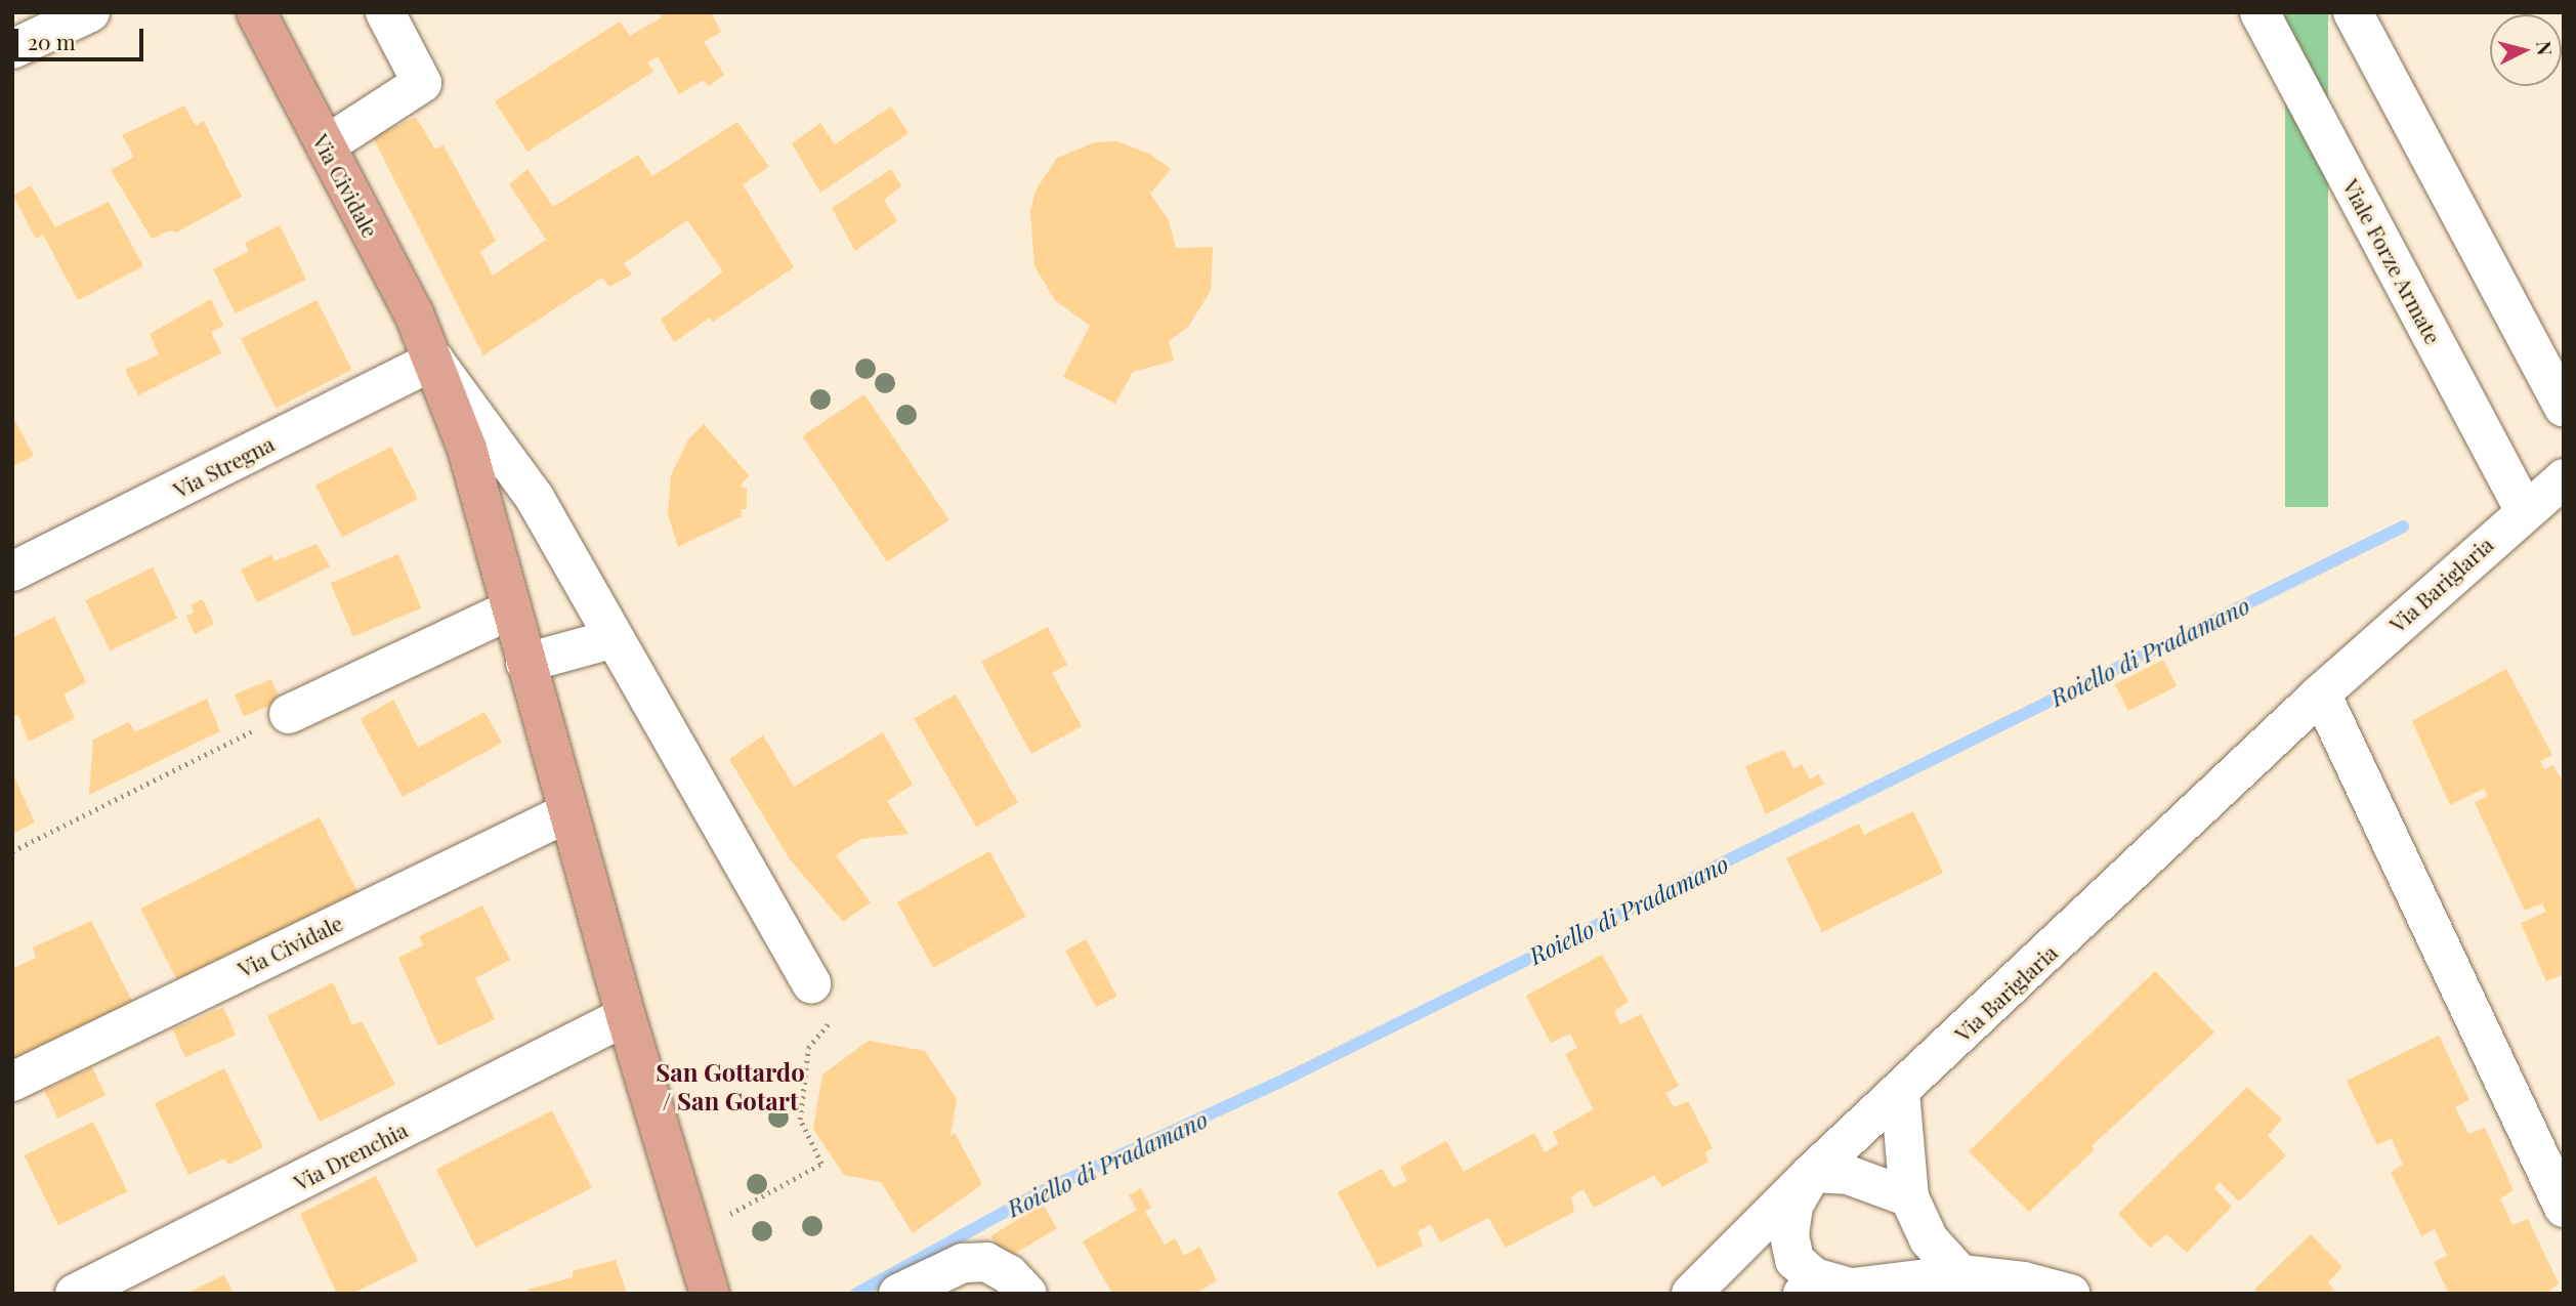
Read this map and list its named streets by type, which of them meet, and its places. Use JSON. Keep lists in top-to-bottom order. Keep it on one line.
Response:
{"streets":{"main road":["Via Cividale"],"street":["Viale Forze Armate","Via Stregna","Via Bariglaria","Via Drenchia"]},"crossings":[["Via Cividale","Via Stregna"],["Via Cividale","Via Drenchia"],["Viale Forze Armate","Via Bariglaria"]],"districts":["San Gottardo / San Gotart"],"water":["Roiello di Pradamano"],"scale_bar":"20 m","north":"right"}
